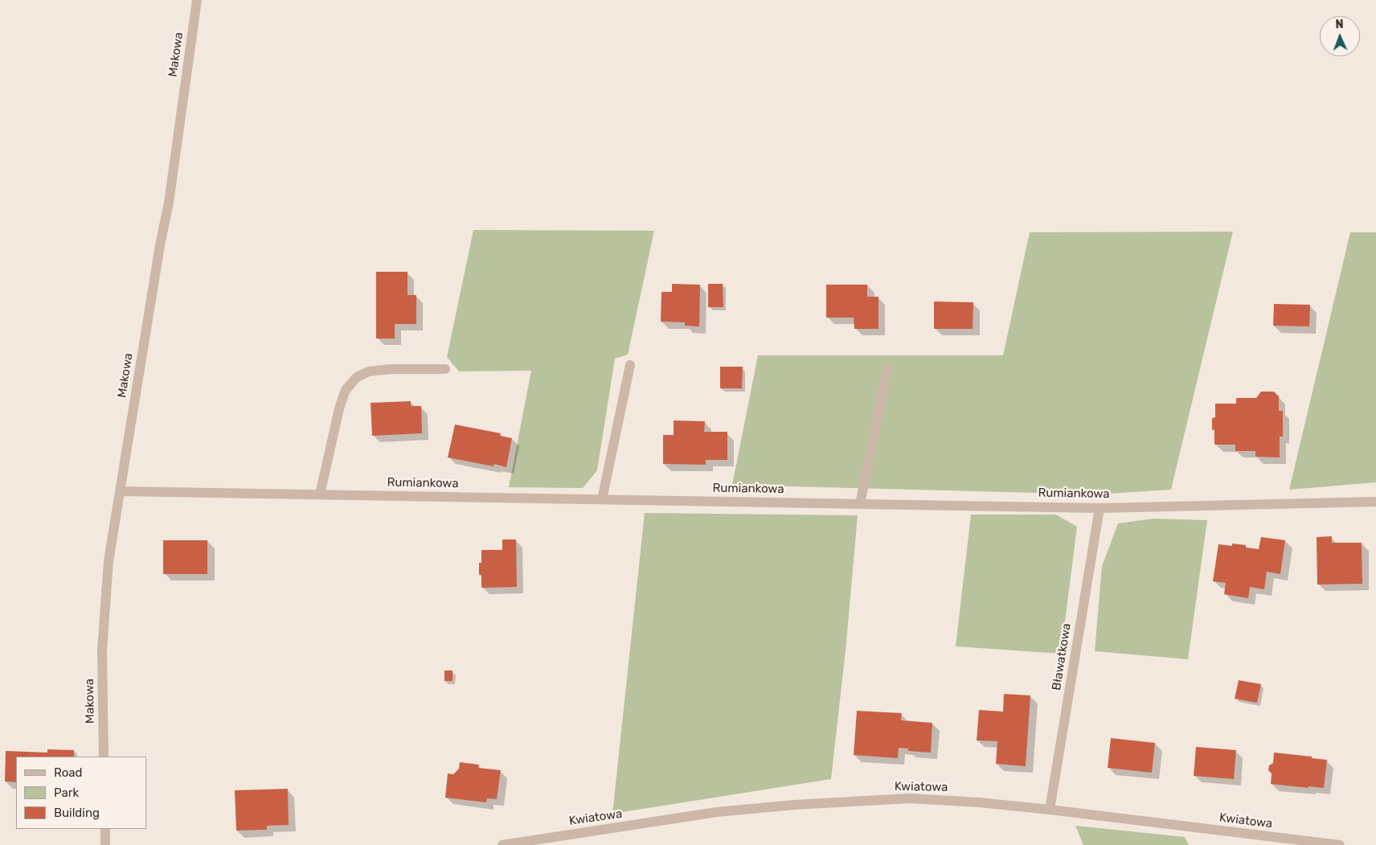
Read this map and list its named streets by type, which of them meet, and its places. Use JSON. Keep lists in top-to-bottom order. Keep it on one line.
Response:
{"streets":{"street":["Makowa","Rumiankowa","Bławatkowa","Kwiatowa"]},"crossings":[["Makowa","Rumiankowa"],["Rumiankowa","Bławatkowa"],["Bławatkowa","Kwiatowa"]],"legend":["Road","Park","Building"],"north":"top"}
